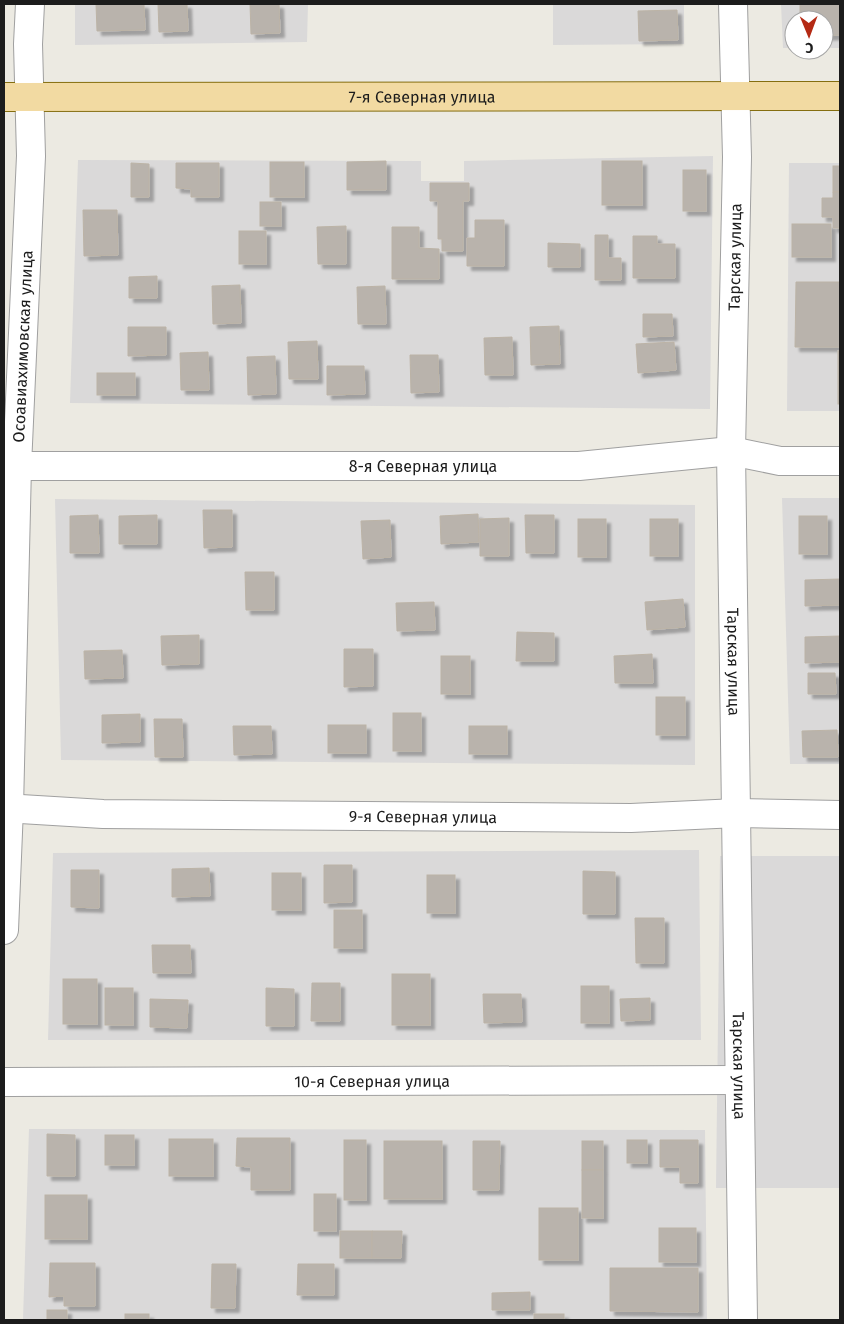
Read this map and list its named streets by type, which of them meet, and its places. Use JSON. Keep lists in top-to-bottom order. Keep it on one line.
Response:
{"streets":{"main road":["7-я Северная улица"],"street":["Тарская улица","Осоавиахимовская улица","8-я Северная улица","9-я Северная улица","10-я Северная улица"]},"crossings":[["7-я Северная улица","Тарская улица"],["7-я Северная улица","Осоавиахимовская улица"],["Тарская улица","8-я Северная улица"],["Тарская улица","9-я Северная улица"],["Тарская улица","10-я Северная улица"],["Осоавиахимовская улица","8-я Северная улица"],["Осоавиахимовская улица","9-я Северная улица"]],"north":"bottom"}
